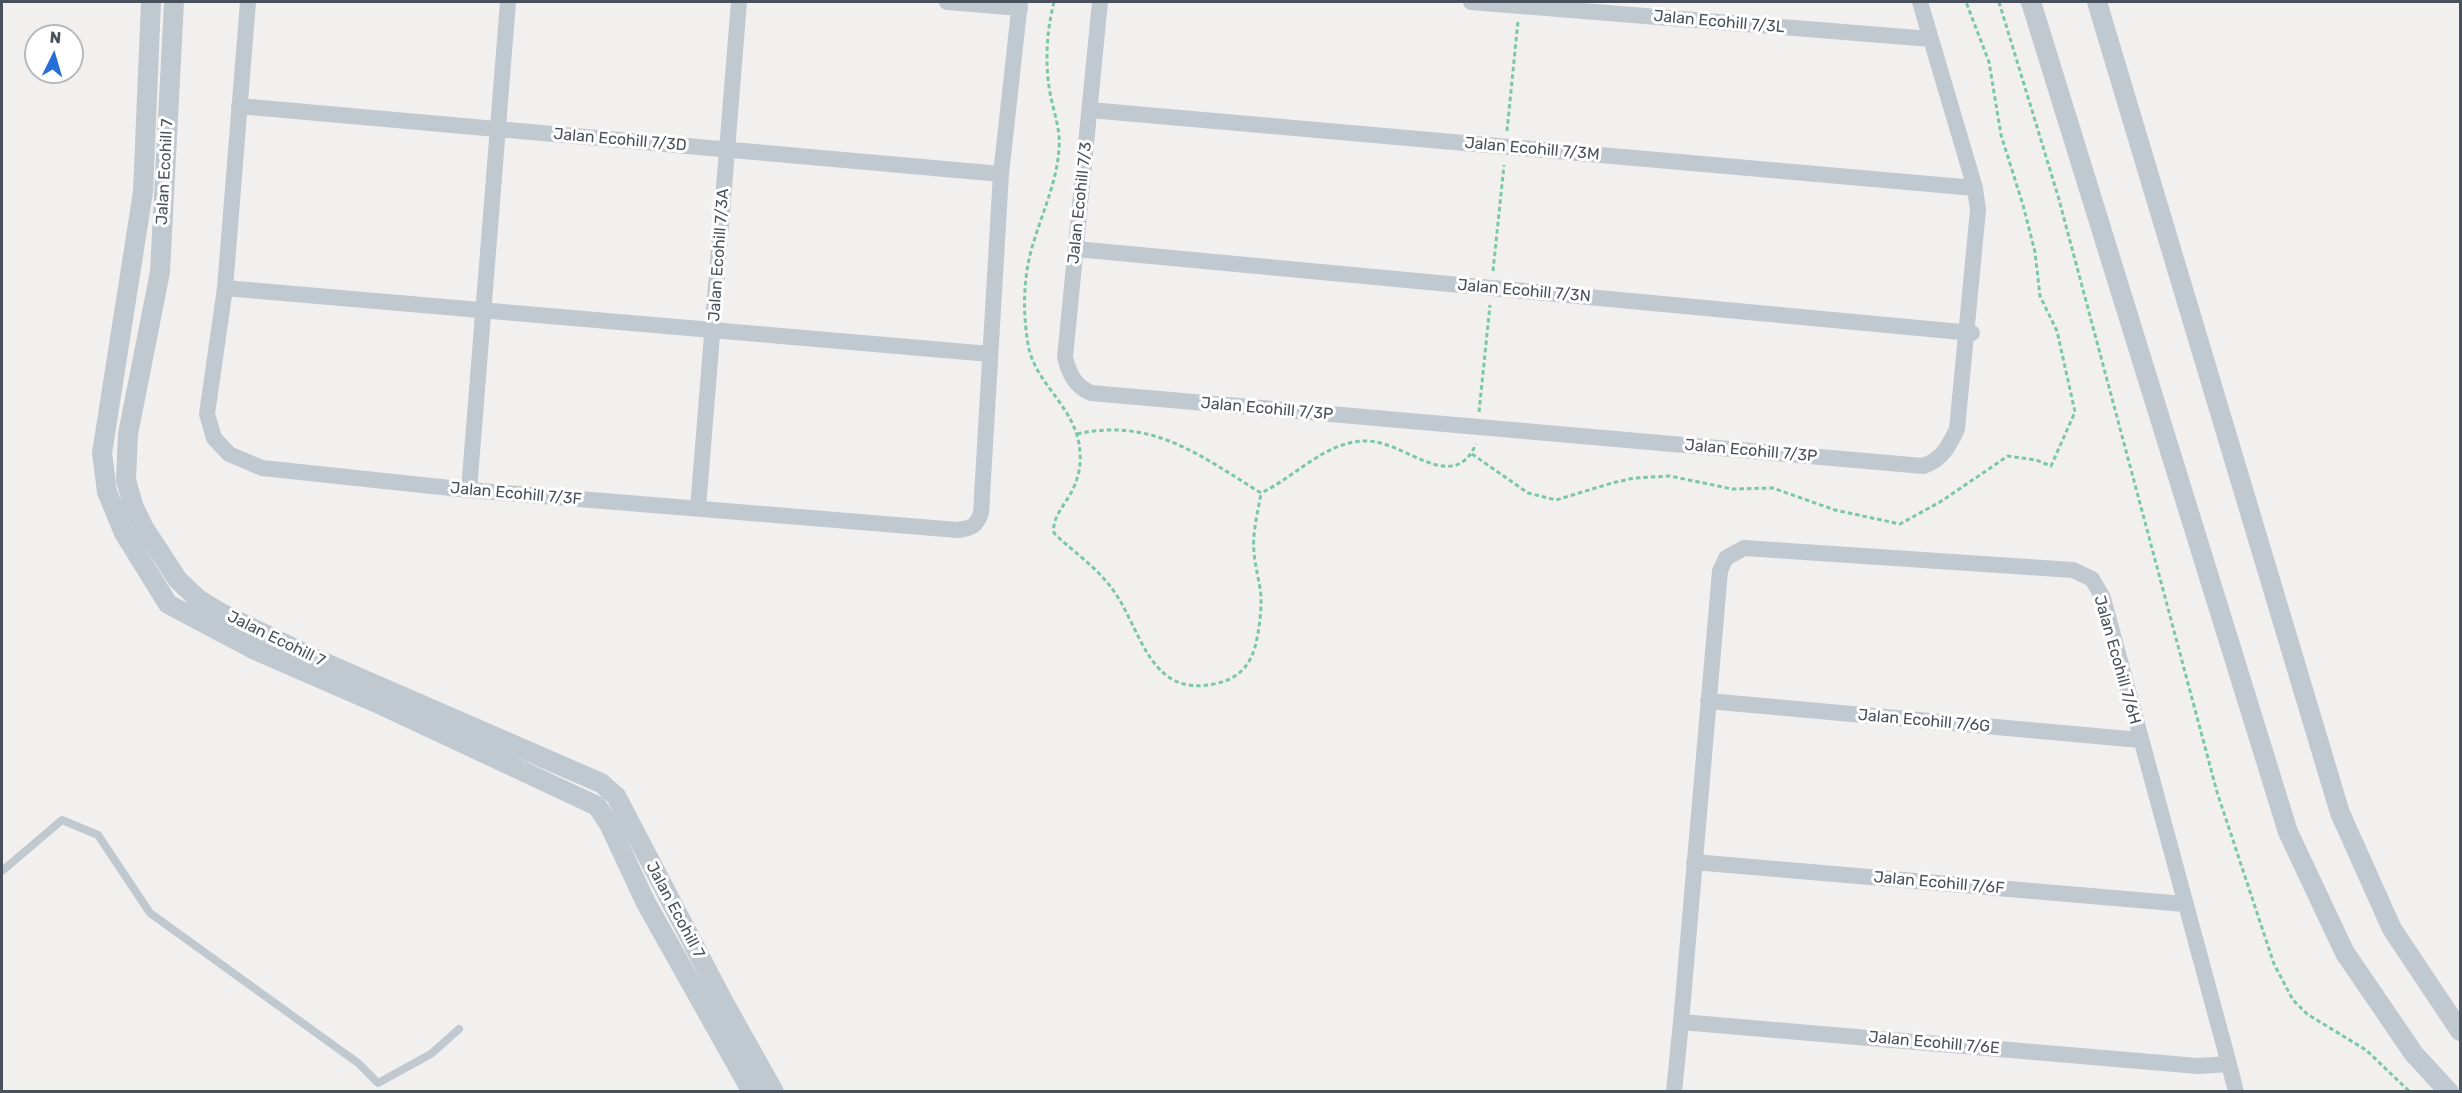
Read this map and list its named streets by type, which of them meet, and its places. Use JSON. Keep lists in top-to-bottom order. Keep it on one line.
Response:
{"streets":{"street":["Jalan Ecohill 7/3L","Jalan Ecohill 7/3D","Jalan Ecohill 7/3M","Jalan Ecohill 7","Jalan Ecohill 7/3","Jalan Ecohill 7/3A","Jalan Ecohill 7/3N","Jalan Ecohill 7/3P","Jalan Ecohill 7/3F","Jalan Ecohill 7/6H","Jalan Ecohill 7/6G","Jalan Ecohill 7/6F","Jalan Ecohill 7/6E"]},"crossings":[["Jalan Ecohill 7/3L","Jalan Ecohill 7/3P"],["Jalan Ecohill 7/3D","Jalan Ecohill 7/3A"],["Jalan Ecohill 7/3D","Jalan Ecohill 7/3F"],["Jalan Ecohill 7/3M","Jalan Ecohill 7/3"],["Jalan Ecohill 7/3M","Jalan Ecohill 7/3P"],["Jalan Ecohill 7/3","Jalan Ecohill 7/3N"],["Jalan Ecohill 7/3","Jalan Ecohill 7/3P"],["Jalan Ecohill 7/3A","Jalan Ecohill 7/3F"],["Jalan Ecohill 7/3N","Jalan Ecohill 7/3P"],["Jalan Ecohill 7/6H","Jalan Ecohill 7/6G"],["Jalan Ecohill 7/6H","Jalan Ecohill 7/6F"],["Jalan Ecohill 7/6H","Jalan Ecohill 7/6E"]],"north":"top"}
